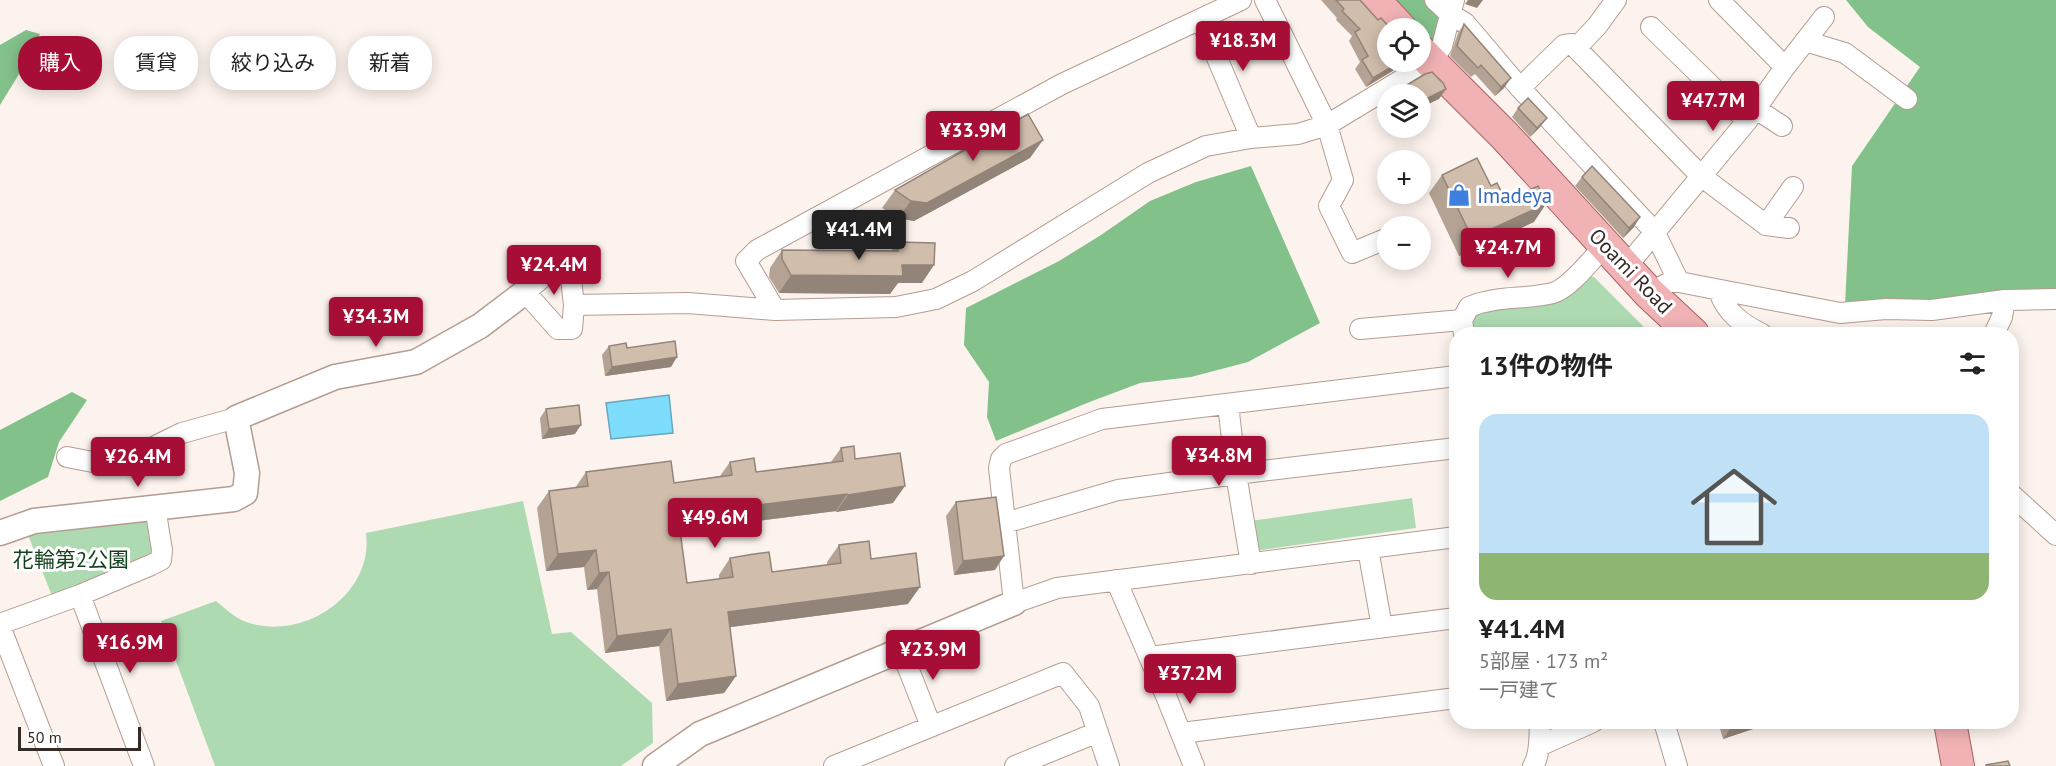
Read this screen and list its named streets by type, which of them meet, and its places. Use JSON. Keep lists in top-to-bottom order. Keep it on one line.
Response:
{"streets":{"main road":["Ooami Road"]},"parks":["花輪第2公園"],"places":{"shop":["Imadeya"]},"scale_bar":"50 m","page":{"map_buttons":["+","−"],"price":["¥18.3M","¥47.7M","¥33.9M","¥41.4M","¥24.7M","¥24.4M","¥34.3M","¥34.8M","¥26.4M","¥49.6M","¥16.9M","¥23.9M","¥37.2M"],"chip":["購入","賃貸","絞り込み","新着"],"heading":"13件の物件","list":[{"name":"¥41.4M","note":"5部屋 · 173 m² · 一戸建て"}],"scale":"50 m"}}
